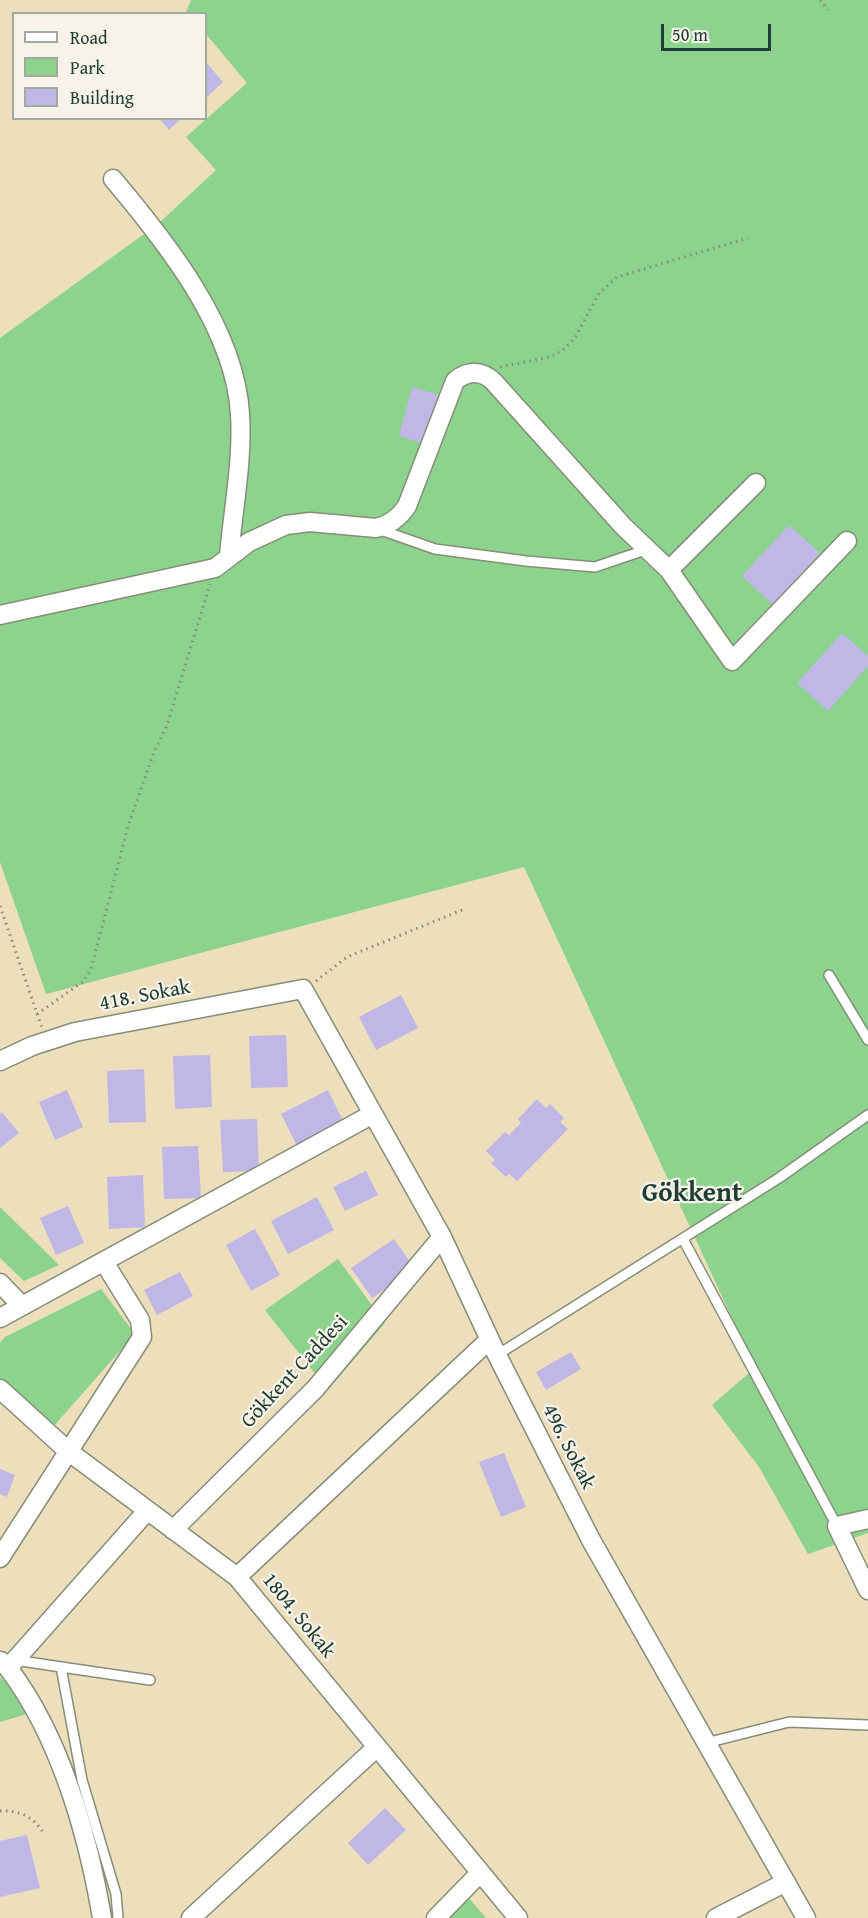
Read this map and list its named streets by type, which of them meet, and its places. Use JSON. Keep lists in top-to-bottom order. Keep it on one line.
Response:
{"streets":{"street":["418. Sokak","Gökkent Caddesi","496. Sokak","1804. Sokak"]},"crossings":[["418. Sokak","496. Sokak"],["Gökkent Caddesi","496. Sokak"],["Gökkent Caddesi","1804. Sokak"]],"districts":["Gökkent"],"legend":["Road","Park","Building"],"scale_bar":"50 m"}
